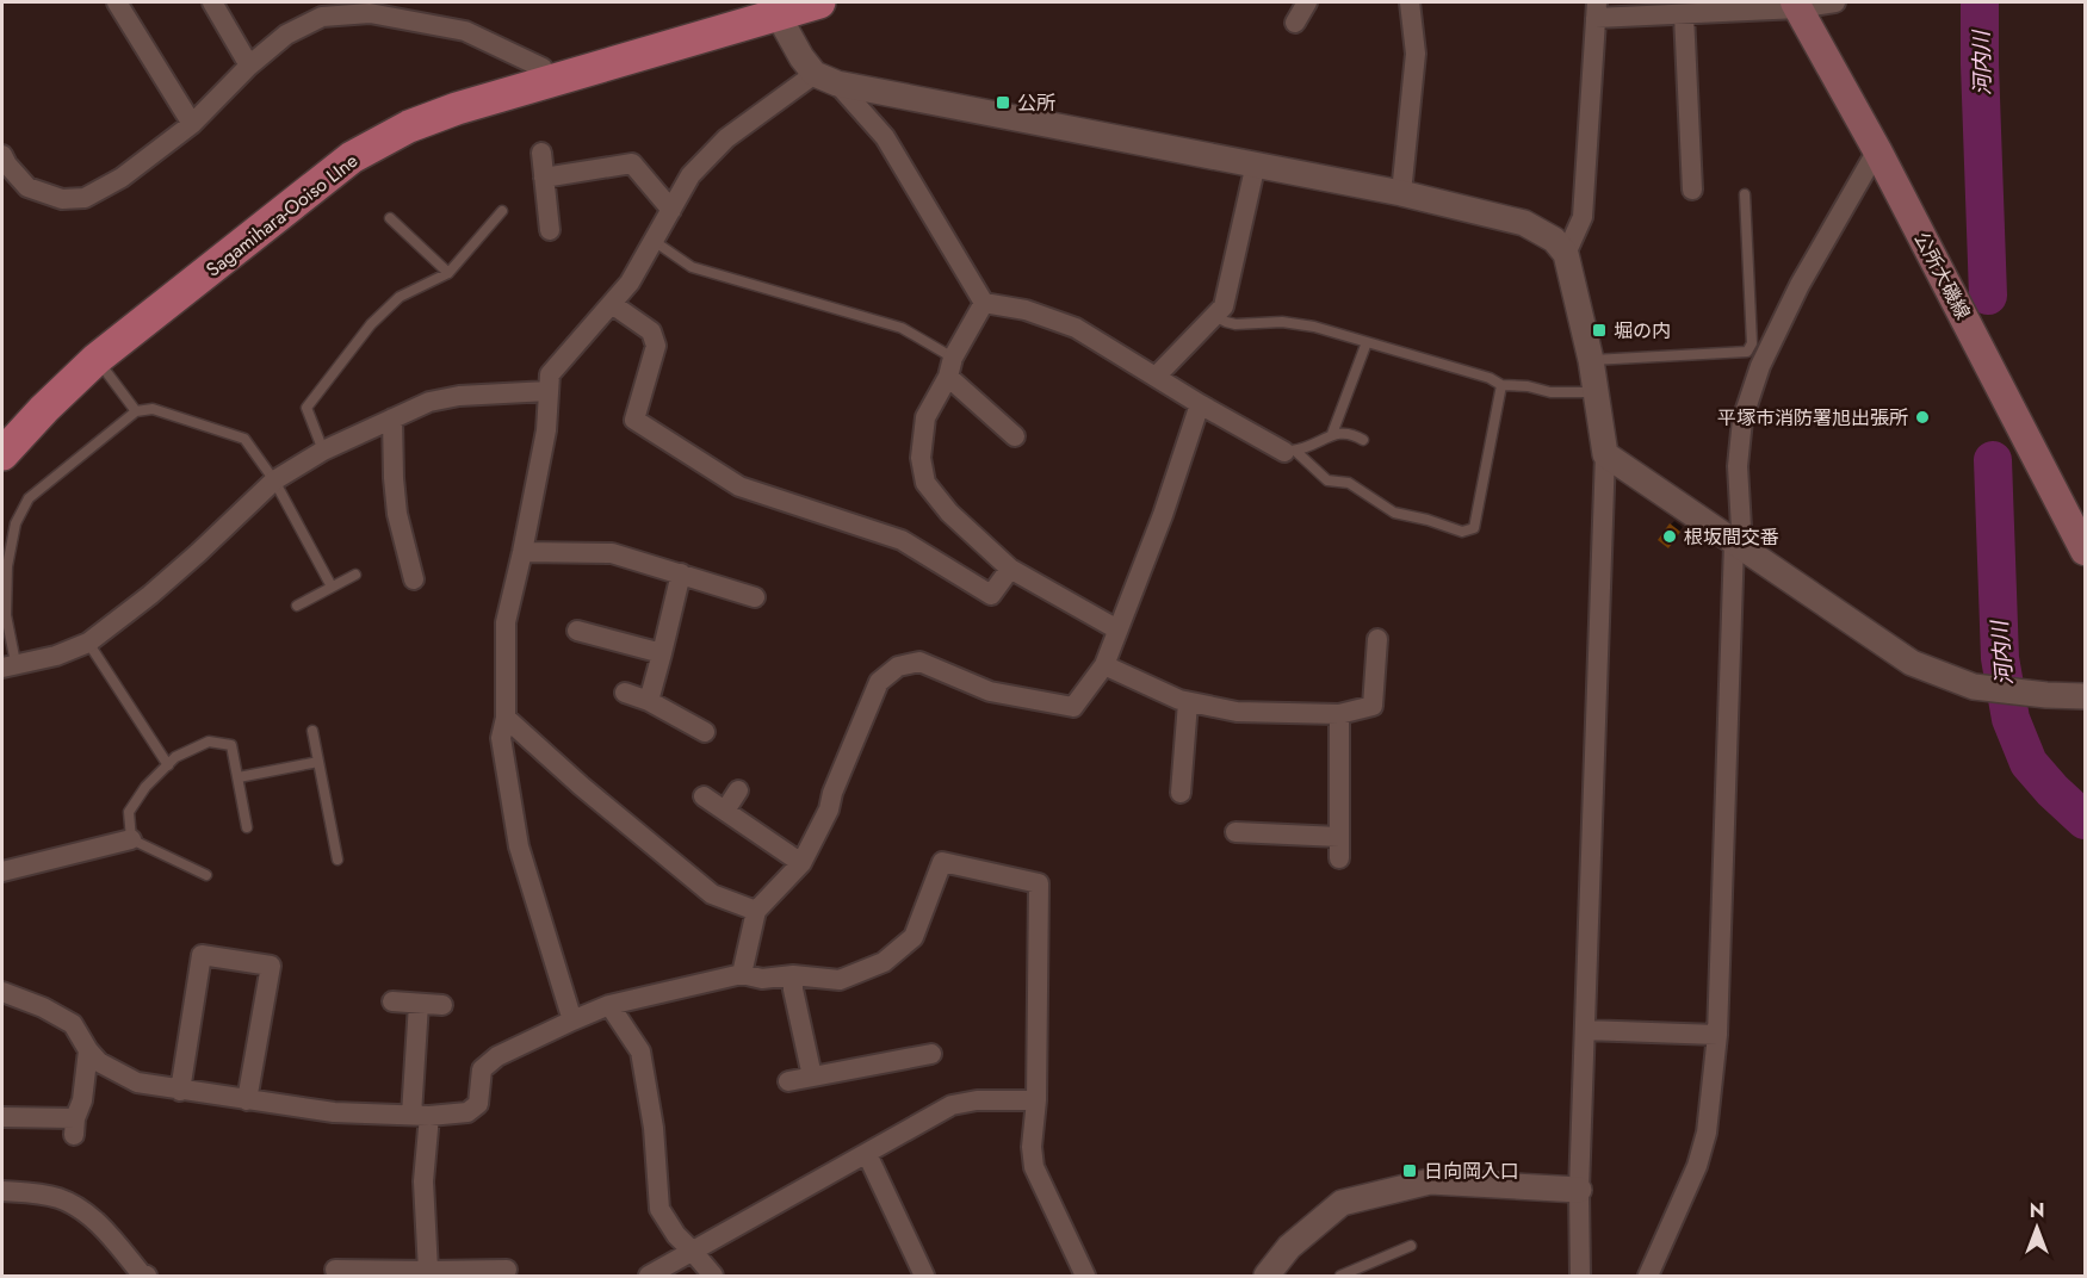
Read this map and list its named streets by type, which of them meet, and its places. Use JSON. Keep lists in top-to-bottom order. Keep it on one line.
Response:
{"streets":{"main road":["Sagamihara-Ooiso LIne","公所大磯線"]},"water":["河内川"],"places":{"transit":["公所","堀の内","日向岡入口"],"other":["平塚市消防署旭出張所","根坂間交番"]},"north":"top"}
